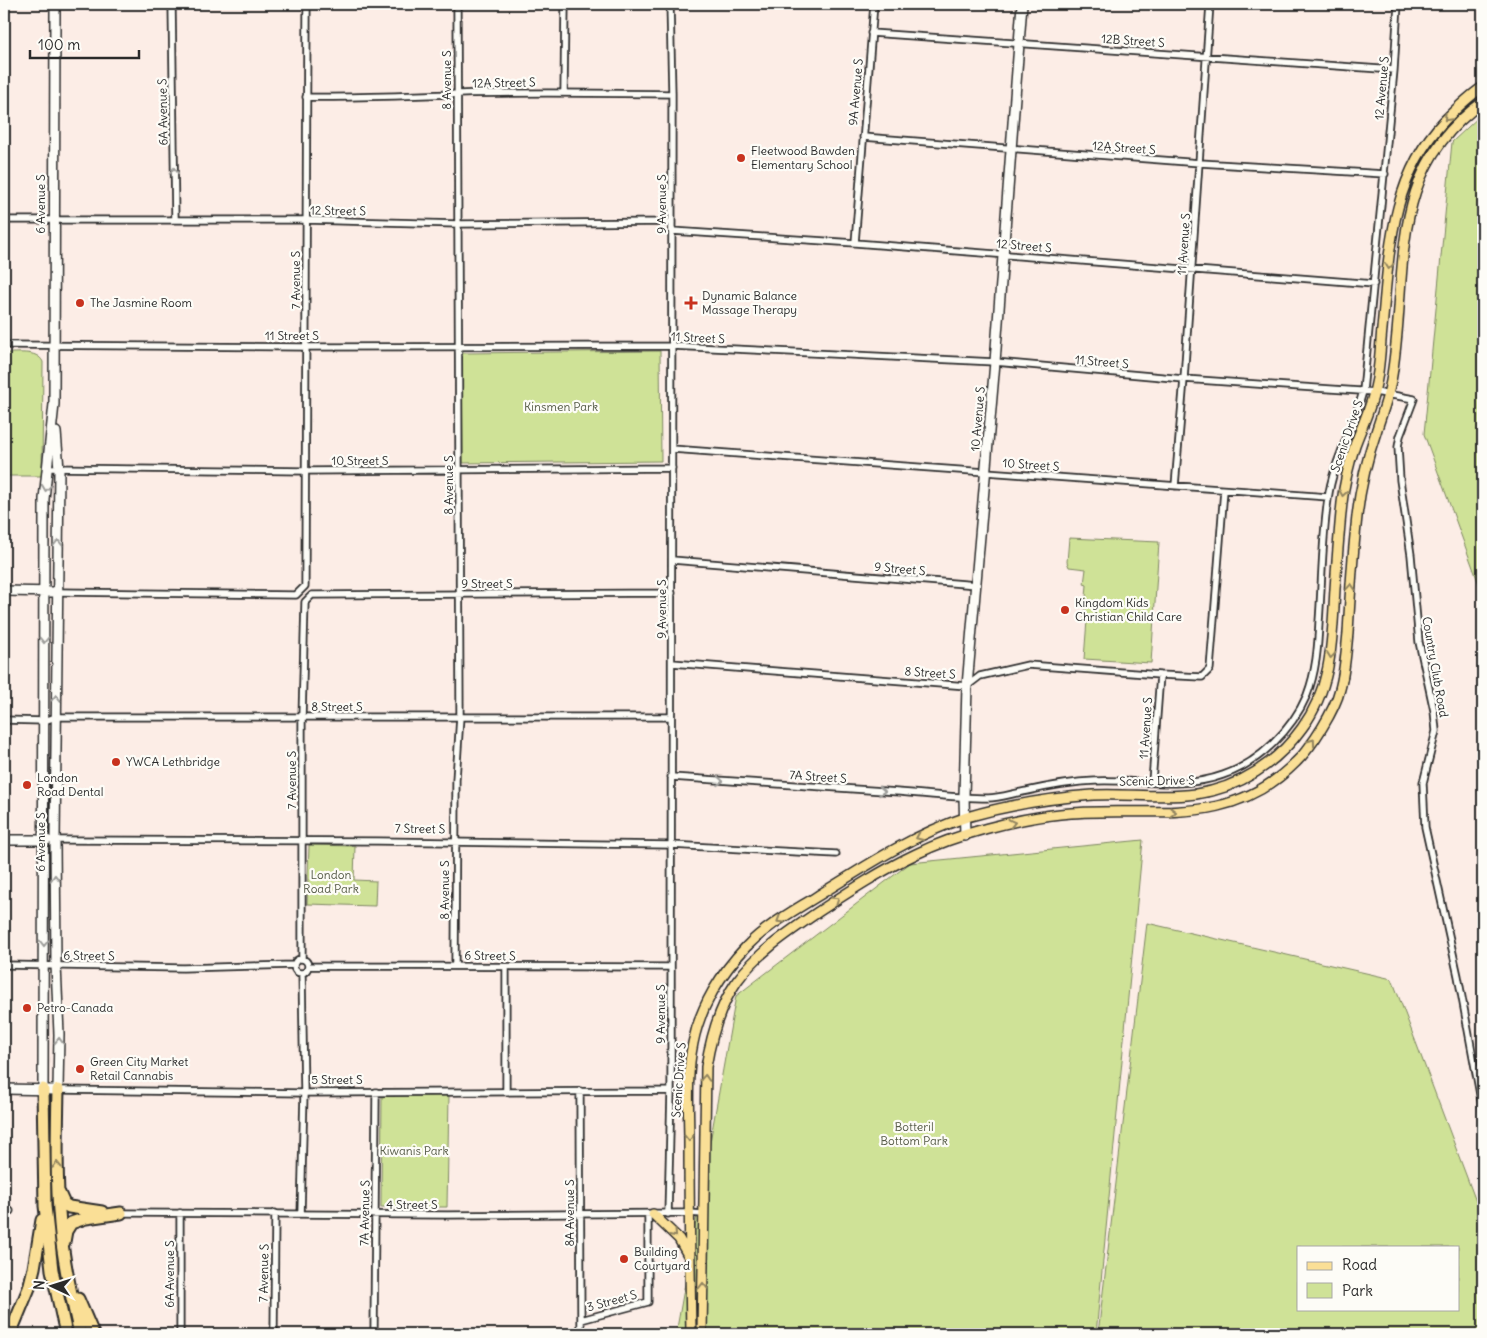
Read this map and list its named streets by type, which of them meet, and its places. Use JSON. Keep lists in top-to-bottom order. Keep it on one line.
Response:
{"streets":{"highway":["6 Avenue S"],"main road":["10 Avenue S","Scenic Drive S","7 Street S","5 Street S"],"street":["12B Street S","8 Avenue S","12A Street S","12 Avenue S","9A Avenue S","6A Avenue S","9 Avenue S","12 Street S","11 Avenue S","7 Avenue S","11 Street S","10 Street S","9 Street S","Country Club Road","8 Street S","7A Street S","6 Street S","4 Street S","7A Avenue S","8A Avenue S","3 Street S"]},"crossings":[["12B Street S","12 Avenue S"],["12B Street S","9A Avenue S"],["12B Street S","11 Avenue S"],["12B Street S","10 Avenue S"],["8 Avenue S","12A Street S"],["8 Avenue S","12 Street S"],["8 Avenue S","11 Street S"],["8 Avenue S","10 Street S"],["8 Avenue S","9 Street S"],["8 Avenue S","8 Street S"],["8 Avenue S","7 Street S"],["8 Avenue S","6 Street S"],["12A Street S","12 Avenue S"],["12A Street S","9A Avenue S"],["12A Street S","9 Avenue S"],["12A Street S","11 Avenue S"],["12A Street S","7 Avenue S"],["12A Street S","10 Avenue S"],["12A Street S","Scenic Drive S"],["12 Avenue S","Scenic Drive S"],["9A Avenue S","12 Street S"],["6A Avenue S","12 Street S"],["6A Avenue S","4 Street S"],["6 Avenue S","12 Street S"],["6 Avenue S","7 Avenue S"],["6 Avenue S","11 Street S"],["6 Avenue S","10 Street S"],["6 Avenue S","8 Street S"],["6 Avenue S","7 Street S"],["6 Avenue S","6 Street S"],["6 Avenue S","5 Street S"],["9 Avenue S","12 Street S"],["9 Avenue S","11 Street S"],["9 Avenue S","10 Street S"],["9 Avenue S","9 Street S"],["9 Avenue S","8 Street S"],["9 Avenue S","7A Street S"],["9 Avenue S","7 Street S"],["9 Avenue S","6 Street S"],["9 Avenue S","5 Street S"],["9 Avenue S","4 Street S"],["12 Street S","11 Avenue S"],["12 Street S","7 Avenue S"],["12 Street S","10 Avenue S"],["12 Street S","Scenic Drive S"],["11 Avenue S","11 Street S"],["11 Avenue S","Scenic Drive S"],["11 Avenue S","10 Street S"],["11 Avenue S","8 Street S"],["7 Avenue S","11 Street S"],["7 Avenue S","10 Street S"],["7 Avenue S","9 Street S"],["7 Avenue S","8 Street S"],["7 Avenue S","7 Street S"],["7 Avenue S","6 Street S"],["7 Avenue S","4 Street S"],["11 Street S","10 Avenue S"],["11 Street S","Scenic Drive S"],["11 Street S","Country Club Road"],["10 Avenue S","Scenic Drive S"],["10 Avenue S","10 Street S"],["10 Avenue S","9 Street S"],["10 Avenue S","8 Street S"],["10 Avenue S","7A Street S"],["Scenic Drive S","10 Street S"],["Scenic Drive S","Country Club Road"],["Scenic Drive S","7A Street S"],["Scenic Drive S","4 Street S"],["10 Street S","8 Street S"],["5 Street S","7A Avenue S"],["5 Street S","8A Avenue S"],["4 Street S","7A Avenue S"],["4 Street S","8A Avenue S"],["4 Street S","3 Street S"],["8A Avenue S","3 Street S"]],"one_way":["6A Avenue S","7A Street S"],"parks":["Kinsmen Park","London Road Park","Botteril Bottom Park","Kiwanis Park"],"places":{"other":["Fleetwood Bawden Elementary School","The Jasmine Room","Kingdom Kids Christian Child Care","YWCA Lethbridge","London Road Dental","Petro-Canada","Green City Market Retail Cannabis","Building Courtyard"],"health":["Dynamic Balance Massage Therapy"]},"legend":["Road","Park"],"scale_bar":"100 m","north":"left"}
